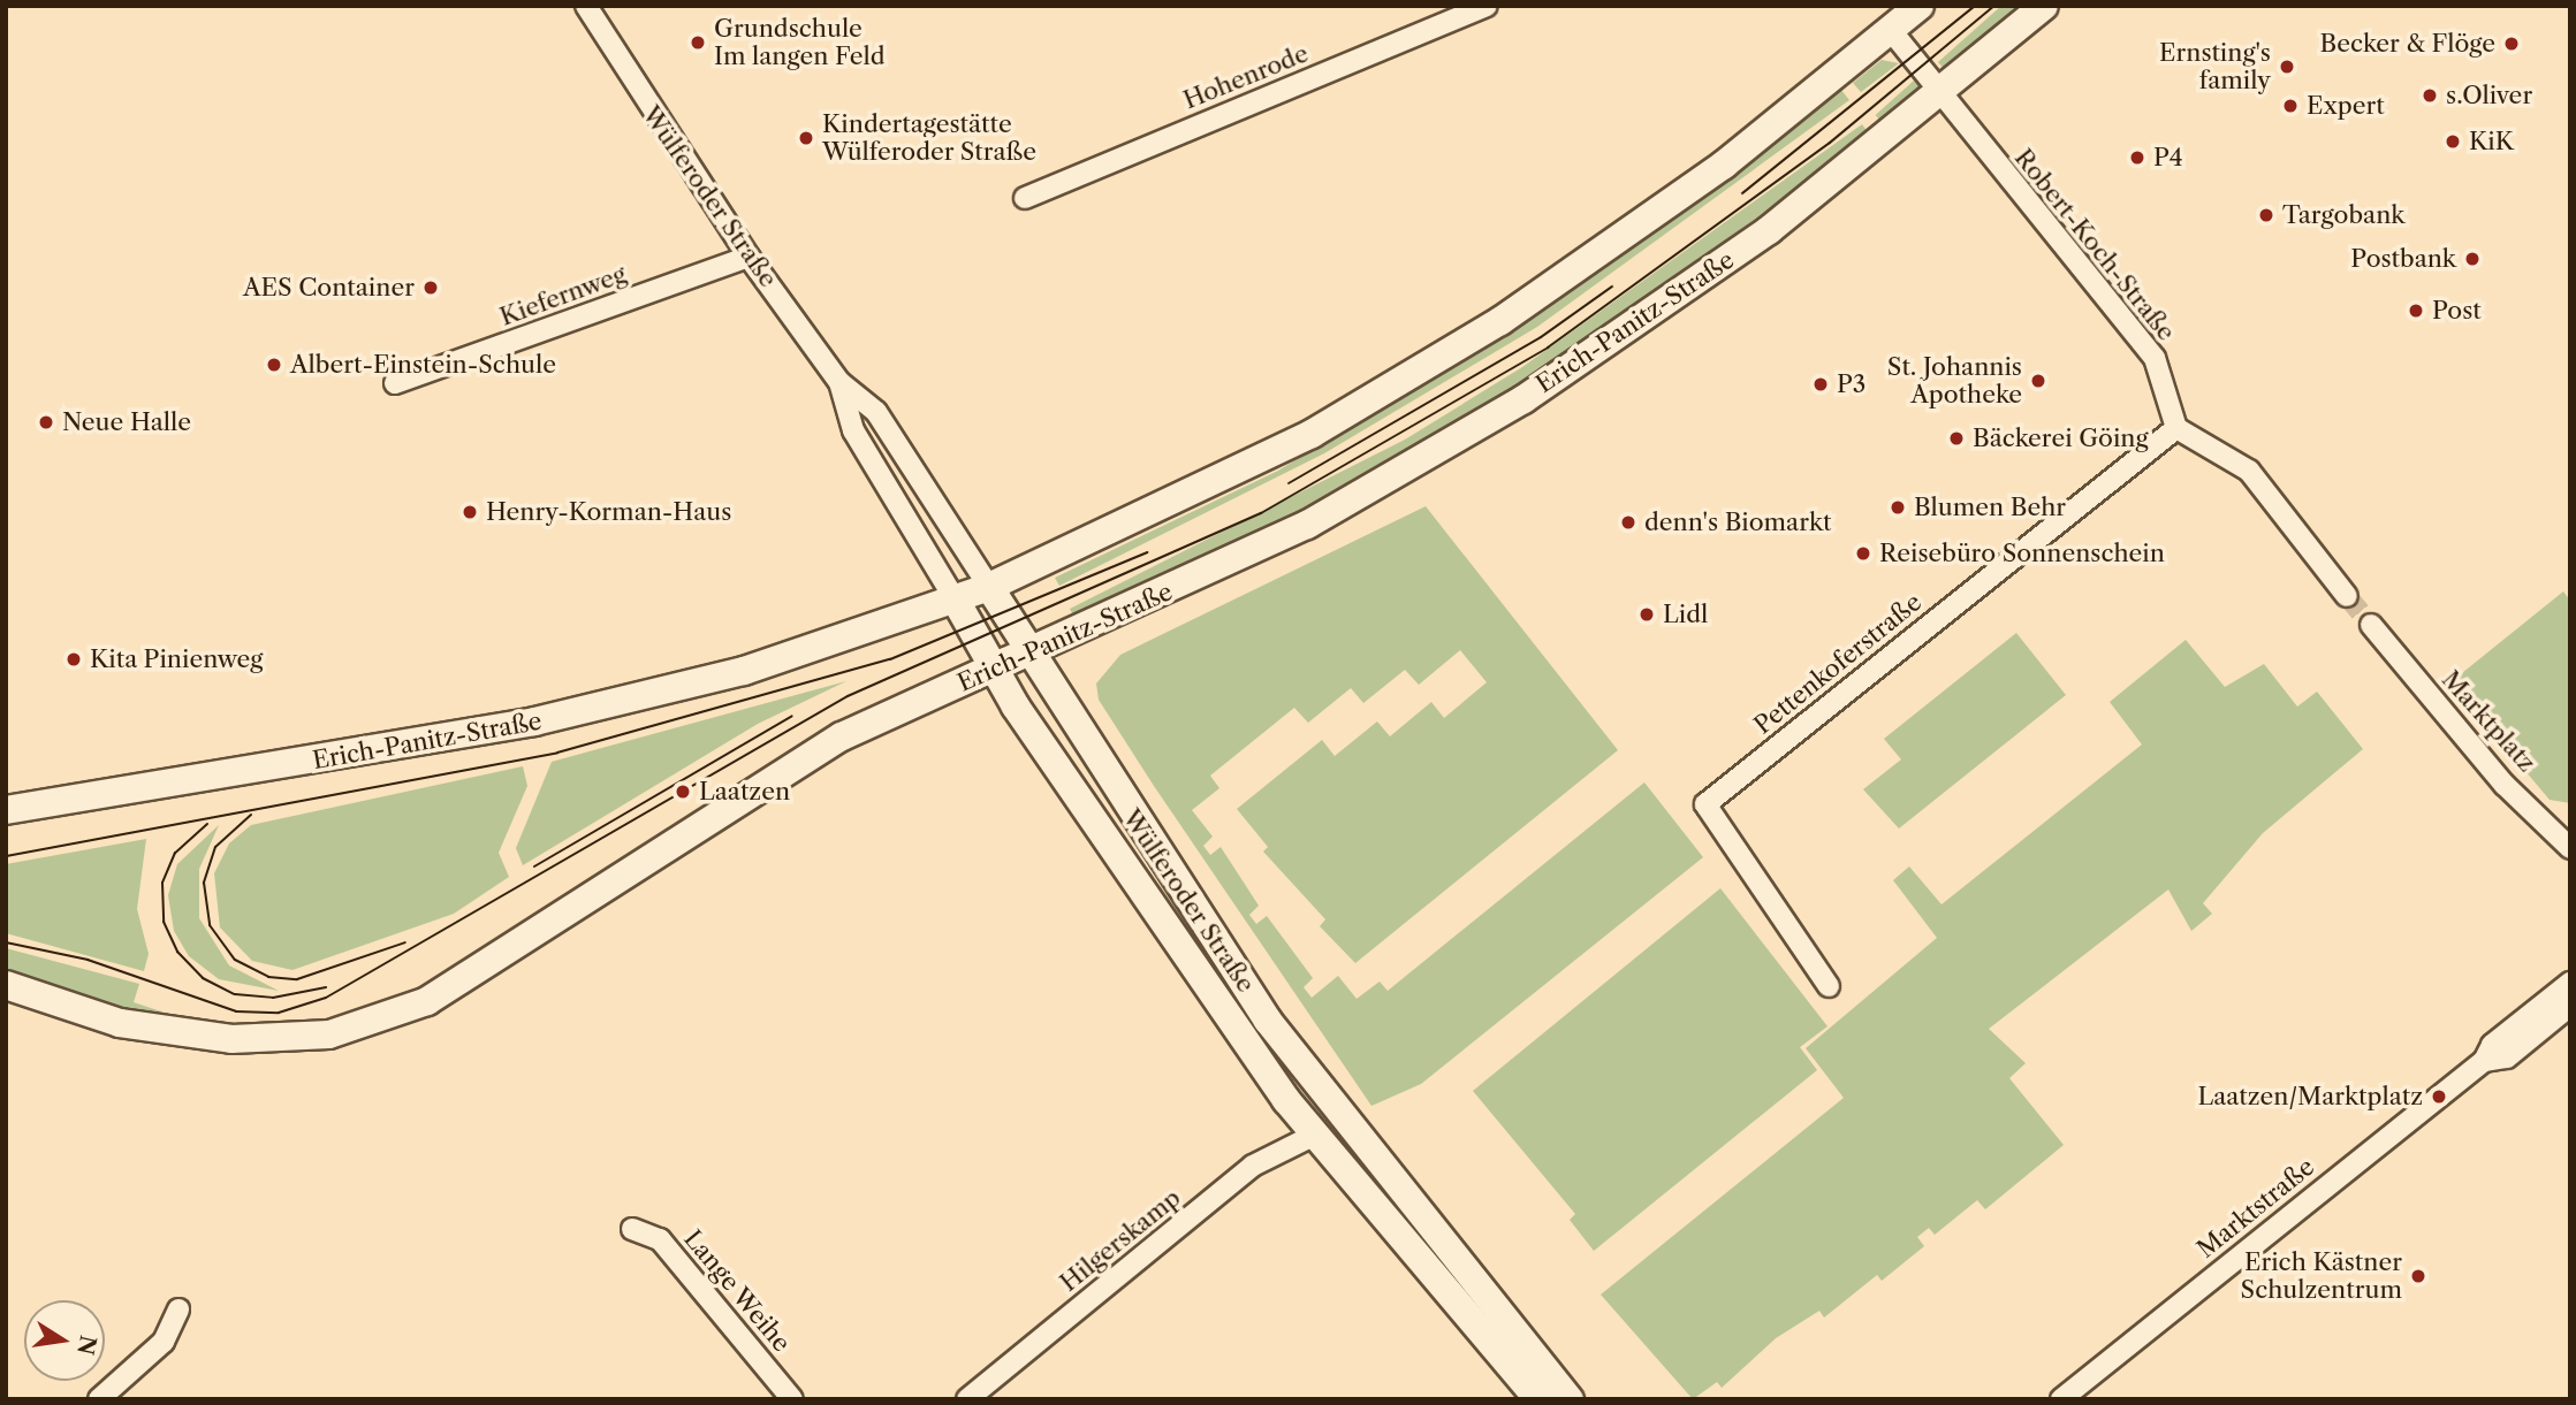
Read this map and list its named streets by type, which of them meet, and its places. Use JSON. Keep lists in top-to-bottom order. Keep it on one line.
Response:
{"streets":{"main road":["Wülferoder Straße","Erich-Panitz-Straße"],"street":["Hohenrode","Robert-Koch-Straße","Kiefernweg","Pettenkoferstraße","Marktplatz","Marktstraße","Hilgerskamp","Lange Weihe"]},"crossings":[["Wülferoder Straße","Kiefernweg"],["Wülferoder Straße","Erich-Panitz-Straße"],["Wülferoder Straße","Hilgerskamp"],["Robert-Koch-Straße","Erich-Panitz-Straße"],["Robert-Koch-Straße","Pettenkoferstraße"]],"places":["Grundschule Im langen Feld","Becker & Flöge","Ernsting's family","s.Oliver","Expert","Kindertagestätte Wülferoder Straße","KiK","P4","Targobank","Postbank","AES Container","Post","Albert-Einstein-Schule","St. Johannis Apotheke","P3","Neue Halle","Bäckerei Göing","Blumen Behr","Henry-Korman-Haus","denn's Biomarkt","Reisebüro Sonnenschein","Lidl","Kita Pinienweg","Laatzen","Laatzen/Marktplatz","Erich Kästner Schulzentrum"],"north":"right"}
